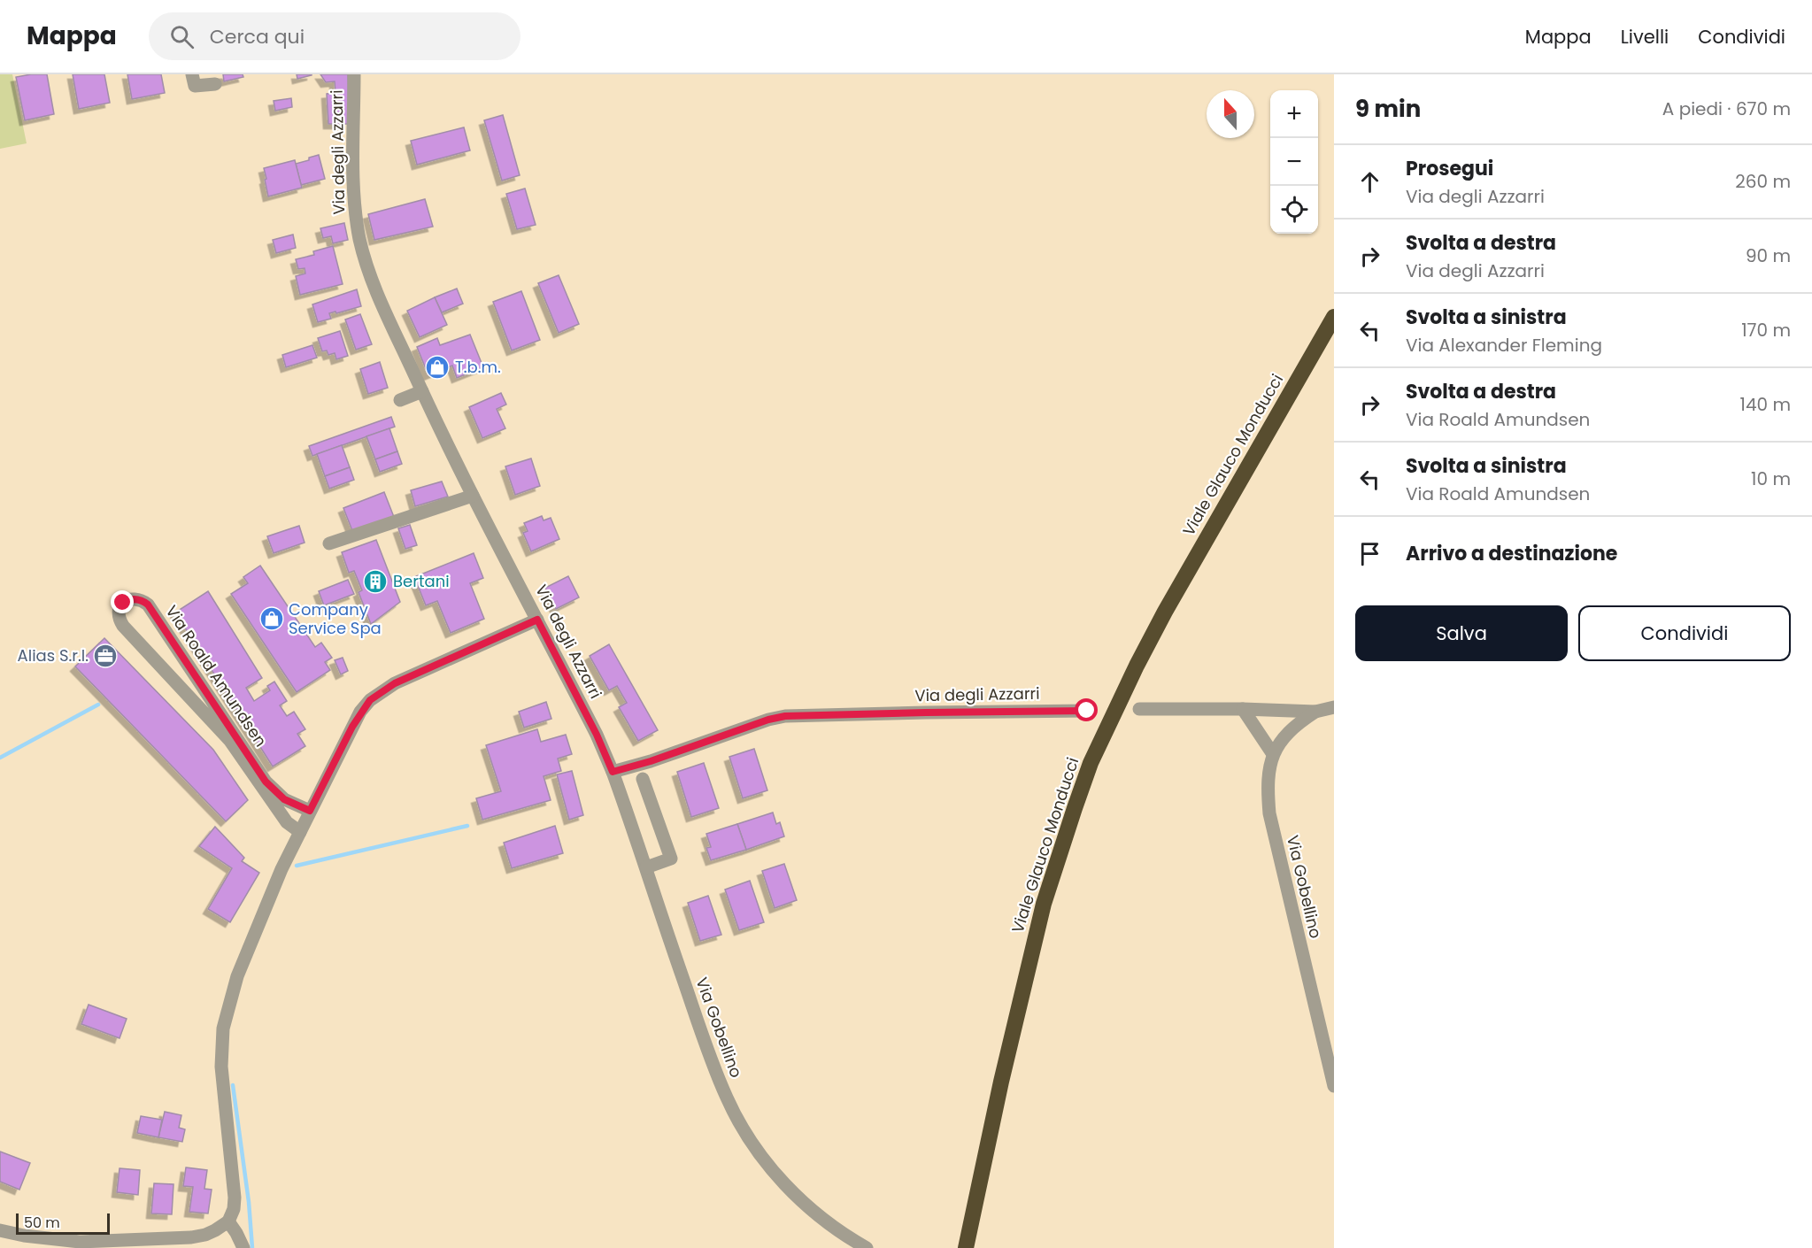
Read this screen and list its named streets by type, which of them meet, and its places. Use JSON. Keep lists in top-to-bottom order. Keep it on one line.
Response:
{"streets":{"highway":["Viale Glauco Monducci"],"street":["Via degli Azzarri","Via Roald Amundsen","Via Gobellino"]},"crossings":[["Via degli Azzarri","Via Gobellino"]],"places":{"shop":["T.b.m.","Company Service Spa"],"building":["Bertani"],"office":["Alias S.r.l."]},"scale_bar":"50 m","north":"top","page":{"header":"Mappa","search":"Cerca qui","nav":["Mappa","Livelli","Condividi"],"heading":["9 min","A piedi · 670 m"],"map_buttons":["+","−"],"list":[["Prosegui","Via degli Azzarri","260 m"],["Svolta a destra","Via degli Azzarri","90 m"],["Svolta a sinistra","Via Alexander Fleming","170 m"],["Svolta a destra","Via Roald Amundsen","140 m"],["Svolta a sinistra","Via Roald Amundsen","10 m"],"Arrivo a destinazione"],"buttons":["Salva","Condividi"],"scale":"50 m"}}
